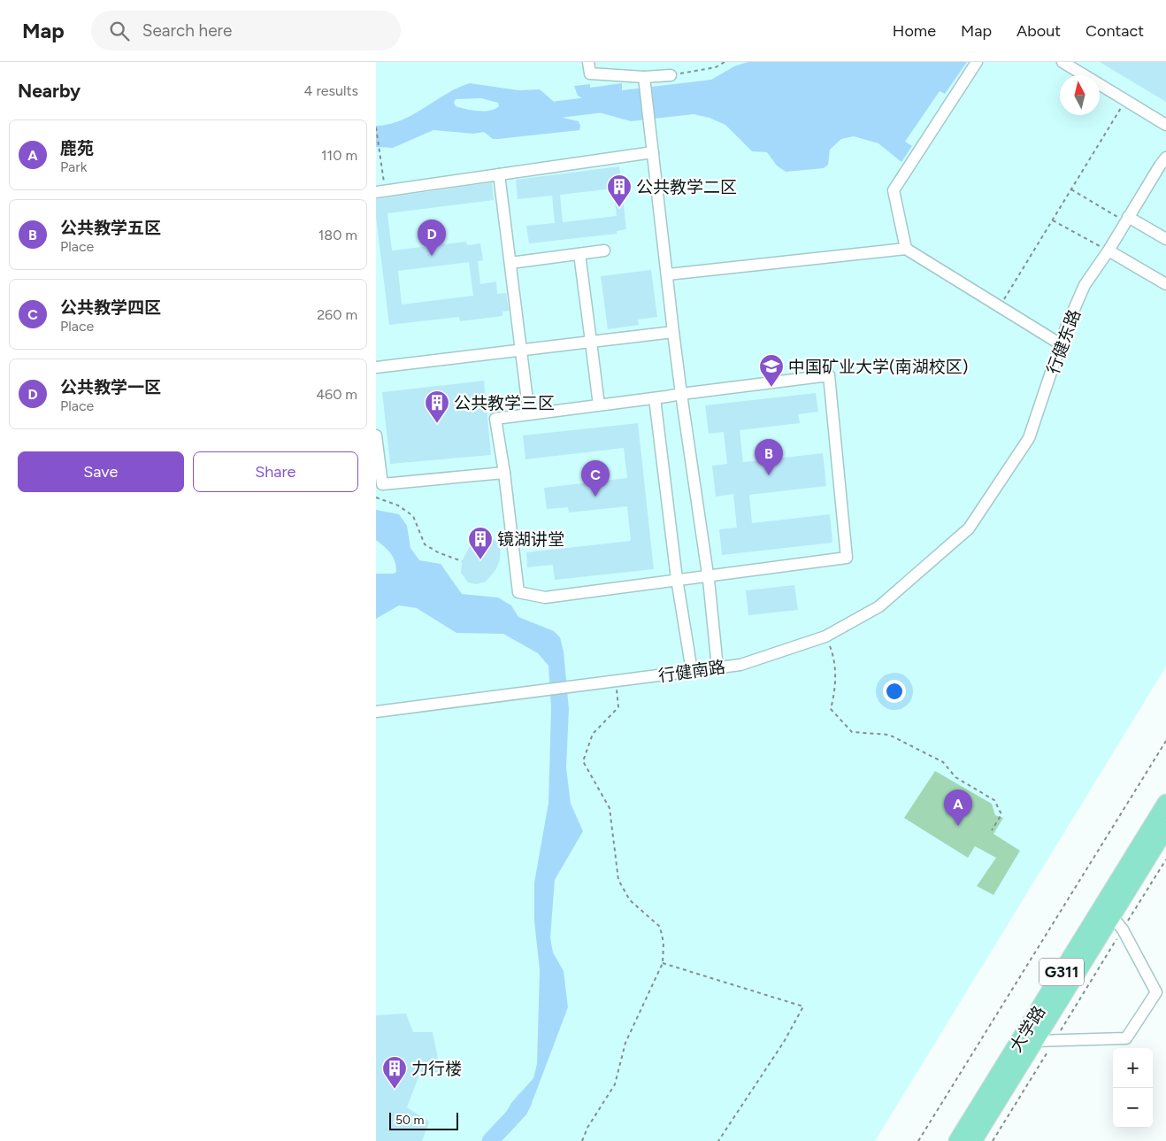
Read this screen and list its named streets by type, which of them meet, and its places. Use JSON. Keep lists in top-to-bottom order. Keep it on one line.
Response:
{"streets":{"highway":["G311","大学路"],"street":["行健东路","行健南路"]},"crossings":[["行健东路","行健南路"]],"places":{"building":["公共教学二区","公共教学三区","镜湖讲堂","力行楼"],"school or university":["中国矿业大学(南湖校区)"]},"scale_bar":"50 m","north":"top","page":{"header":"Map","search":"Search here","nav":["Home","Map","About","Contact"],"heading":["Nearby","4 results"],"list":[{"mark":"A","name":"鹿苑","note":"Park","value":"110 m"},{"mark":"B","name":"公共教学五区","note":"Place","value":"180 m"},{"mark":"C","name":"公共教学四区","note":"Place","value":"260 m"},{"mark":"D","name":"公共教学一区","note":"Place","value":"460 m"}],"pins":["D","B","C","A"],"buttons":["Save","Share"],"map_buttons":["+","−"],"scale":"50 m"}}
